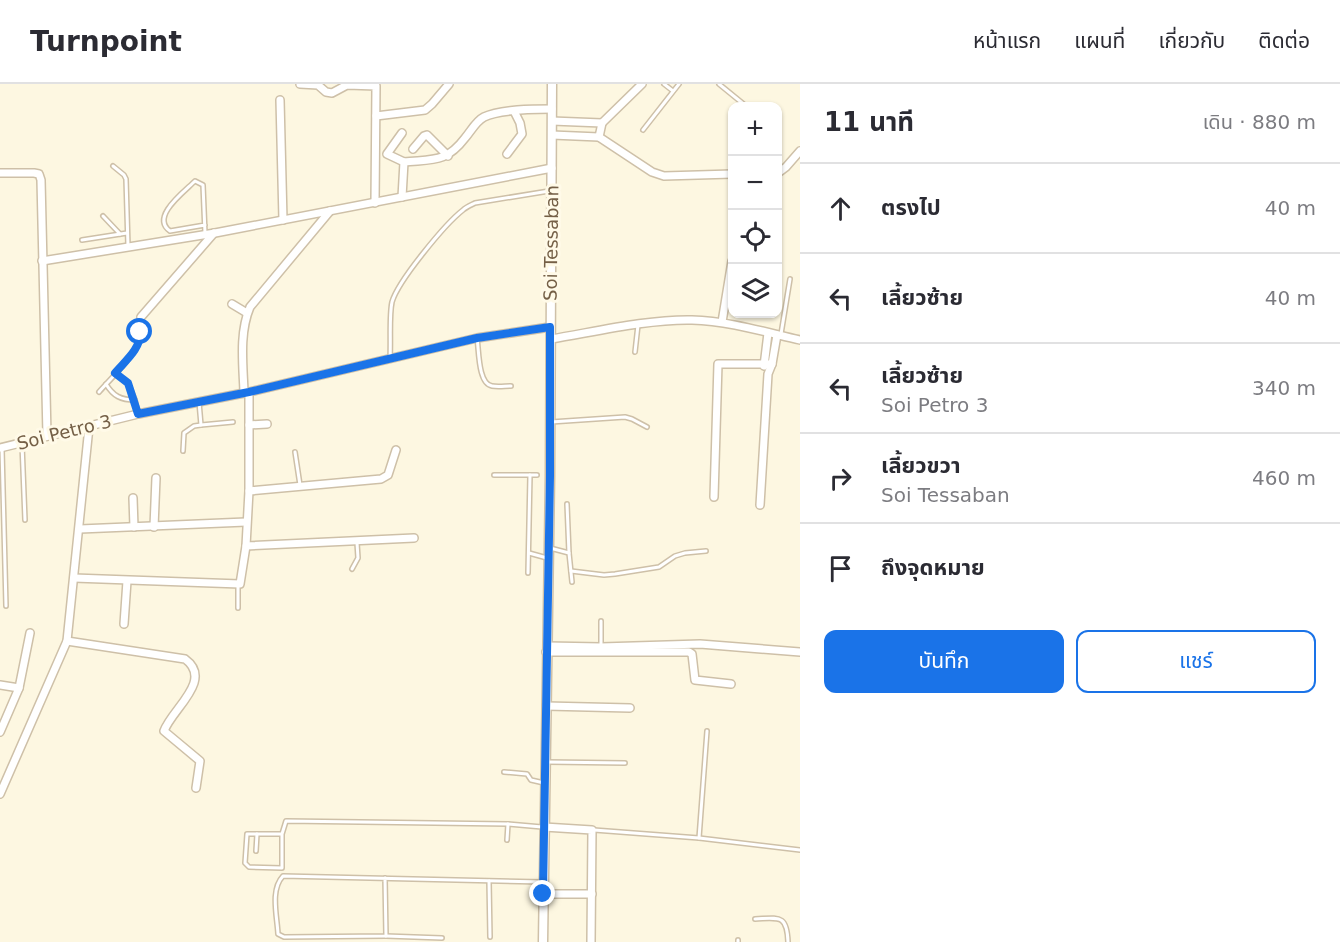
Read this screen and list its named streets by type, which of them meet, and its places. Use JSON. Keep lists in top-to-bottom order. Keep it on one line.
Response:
{"streets":{"street":["Soi Tessaban","Soi Petro 3"]},"crossings":[["Soi Tessaban","Soi Petro 3"]],"page":{"header":"Turnpoint","nav":["หน้าแรก","แผนที่","เกี่ยวกับ","ติดต่อ"],"heading":["11 นาที","เดิน · 880 m"],"map_buttons":["+","−"],"list":[["ตรงไป","40 m"],["เลี้ยวซ้าย","40 m"],["เลี้ยวซ้าย","Soi Petro 3","340 m"],["เลี้ยวขวา","Soi Tessaban","460 m"],"ถึงจุดหมาย"],"buttons":["บันทึก","แชร์"]}}
